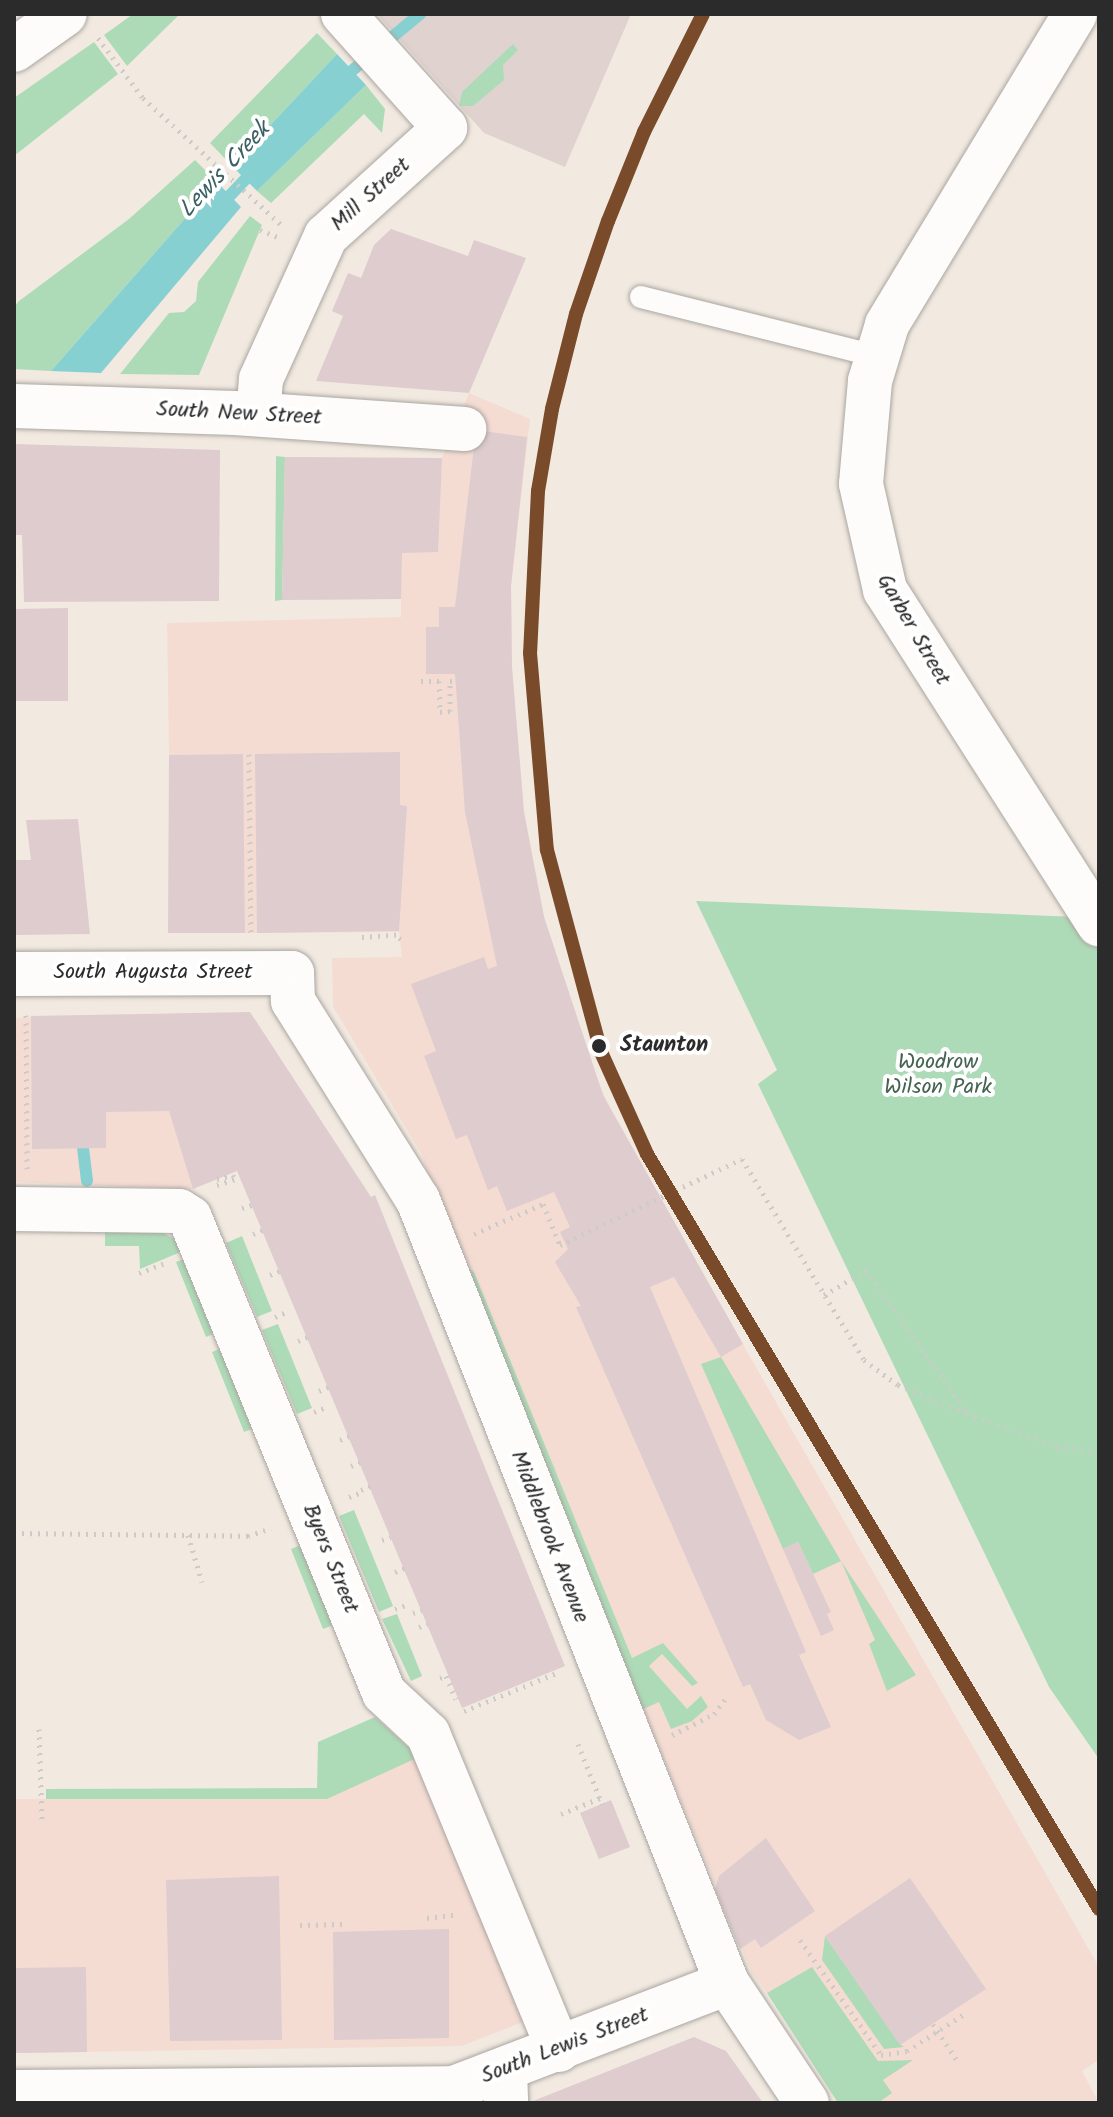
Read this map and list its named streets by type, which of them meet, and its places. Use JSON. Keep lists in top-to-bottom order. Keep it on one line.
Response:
{"streets":{"street":["Mill Street","South New Street","Garber Street","South Augusta Street","Middlebrook Avenue","Byers Street","South Lewis Street"]},"crossings":[["Mill Street","South New Street"],["South Augusta Street","Middlebrook Avenue"],["Middlebrook Avenue","South Lewis Street"],["Byers Street","South Lewis Street"]],"water":["Lewis Creek"],"parks":["Woodrow Wilson Park"],"places":["Staunton"]}
